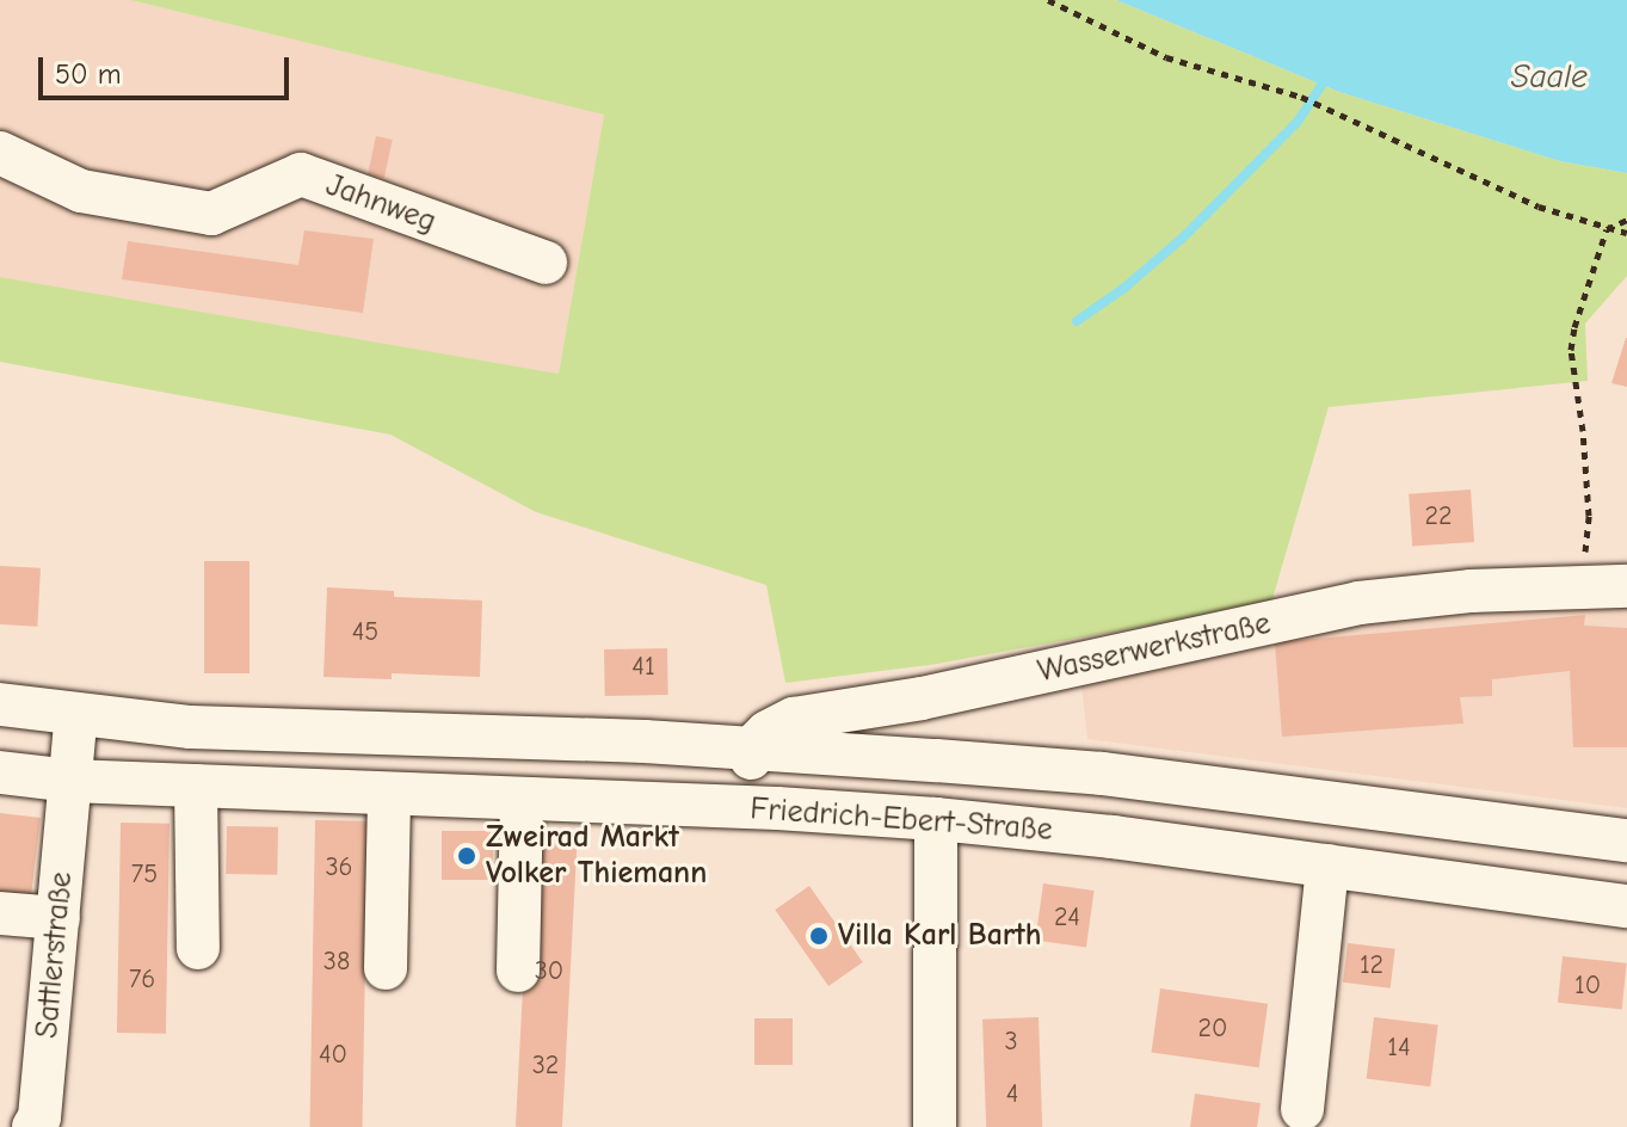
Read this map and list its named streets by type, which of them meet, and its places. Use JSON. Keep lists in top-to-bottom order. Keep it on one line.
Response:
{"streets":{"street":["Jahnweg","Wasserwerkstraße","Friedrich-Ebert-Straße","Sattlerstraße"]},"crossings":[["Wasserwerkstraße","Friedrich-Ebert-Straße"],["Friedrich-Ebert-Straße","Sattlerstraße"]],"water":["Saale"],"places":["Zweirad Markt Volker Thiemann","Villa Karl Barth"],"house_numbers":["22","45","41","36","75","24","38","12","30","76","10","20","3","14","40","32","4"],"scale_bar":"50 m"}
